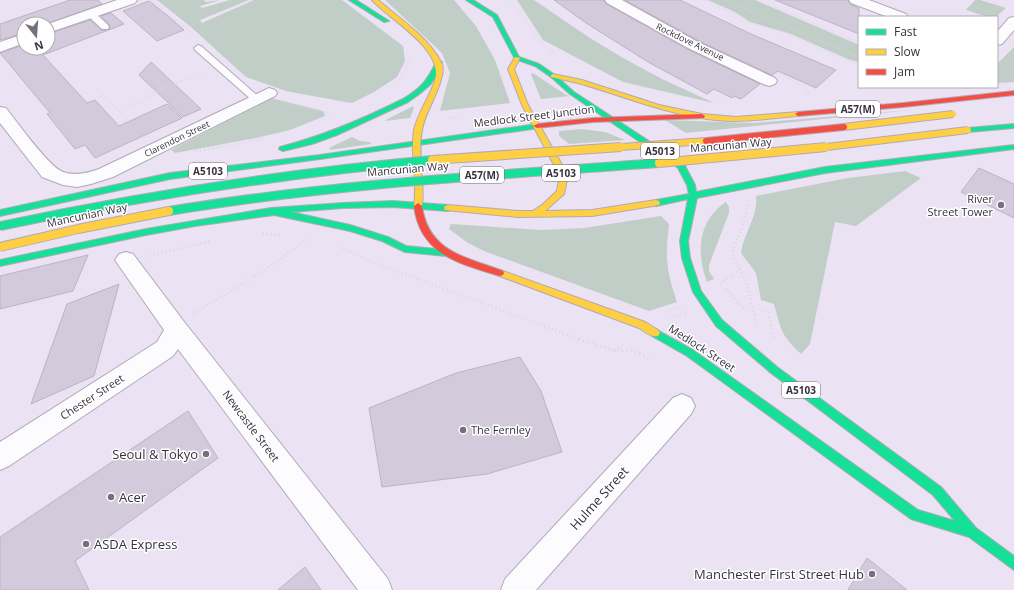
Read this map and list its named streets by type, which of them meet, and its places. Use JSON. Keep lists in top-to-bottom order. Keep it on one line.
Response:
{"streets":{"main road":["A57(M)","Medlock Street Junction","Mancunian Way","A5013","A5103","Medlock Street"],"street":["Rockdove Avenue","Clarendon Street","Chester Street","Newcastle Street","Hulme Street"]},"crossings":[["A57(M)","Medlock Street Junction"],["A57(M)","A5013"],["Medlock Street Junction","Mancunian Way"],["Medlock Street Junction","A5013"],["Medlock Street Junction","A5103"],["Mancunian Way","A5103"],["A5013","Medlock Street"],["A5103","Medlock Street"],["Chester Street","Newcastle Street"]],"places":["River Street Tower","The Fernley","Seoul & Tokyo","Acer","ASDA Express","Manchester First Street Hub"],"legend":["Fast","Slow","Jam"],"north":"bottom"}
